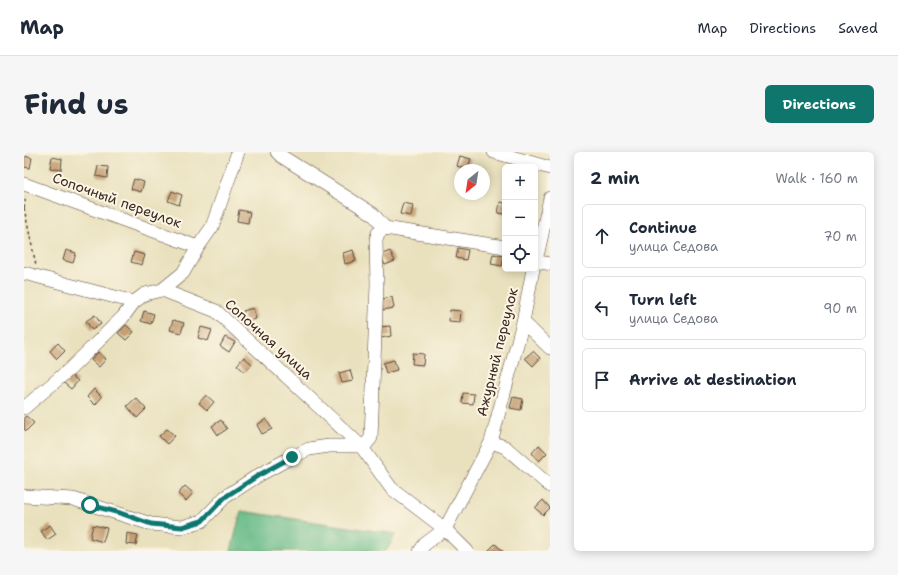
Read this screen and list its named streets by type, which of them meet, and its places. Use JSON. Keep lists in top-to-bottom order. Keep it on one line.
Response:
{"streets":{"street":["Сопочный переулок","Сопочная улица","Ажурный переулок"]},"crossings":[["Сопочная улица","Ажурный переулок"]],"north":"bottom left","page":{"header":"Map","nav":["Map","Directions","Saved"],"title":"Find us","buttons":"Directions","heading":["2 min","Walk · 160 m"],"map_buttons":["+","−"],"list":[["Continue","улица Седова","70 m"],["Turn left","улица Седова","90 m"],"Arrive at destination"]}}
